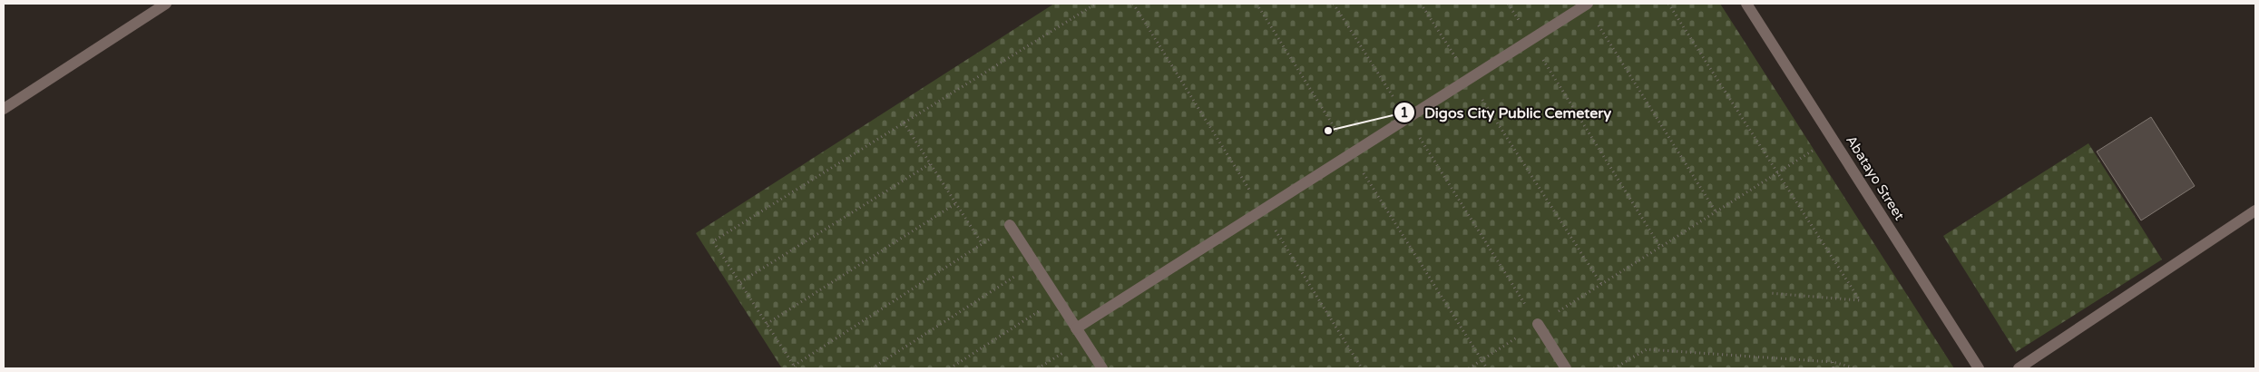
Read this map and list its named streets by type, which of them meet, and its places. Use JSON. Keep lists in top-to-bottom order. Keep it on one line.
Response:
{"streets":{"street":["Abatayo Street"]},"places":["Digos City Public Cemetery"]}
